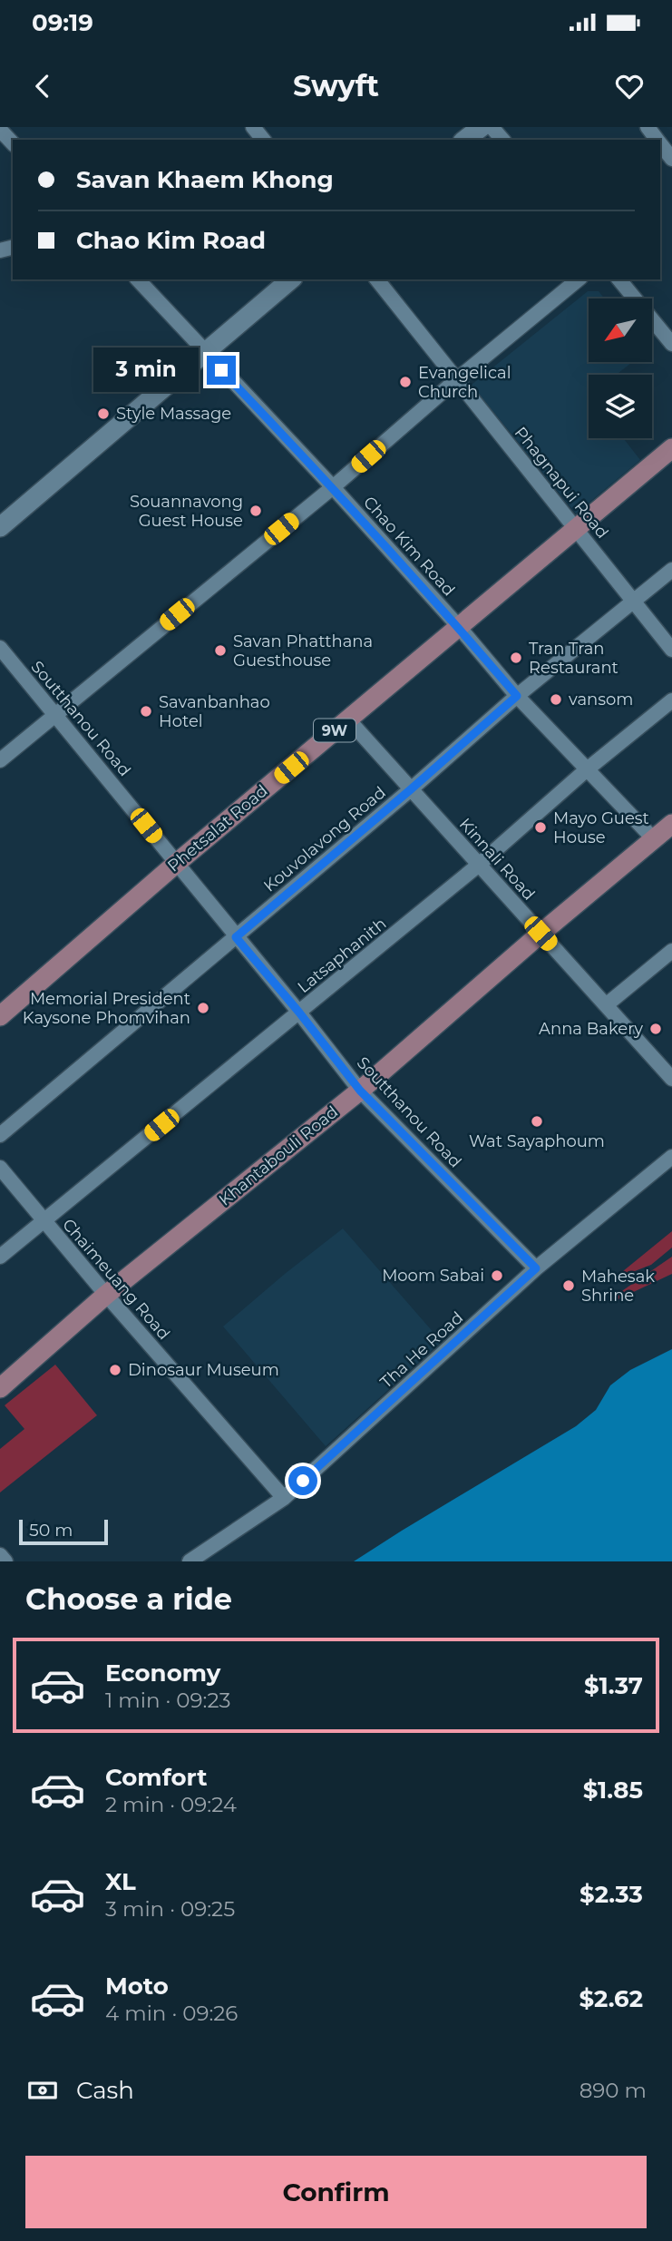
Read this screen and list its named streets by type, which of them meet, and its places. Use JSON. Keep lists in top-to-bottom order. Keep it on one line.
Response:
{"streets":{"main road":["9W","Phetsalat Road","Khantabouli Road"],"street":["Phagnapui Road","Chao Kim Road","Soutthanou Road","Kouvolavong Road","Kinnali Road","Latsaphanith","Chaimeuang Road","Tha He Road"]},"crossings":[["Phagnapui Road","Phetsalat Road"],["Phagnapui Road","Kouvolavong Road"],["Chao Kim Road","Phetsalat Road"],["Chao Kim Road","Kouvolavong Road"],["Chao Kim Road","Latsaphanith"],["Chao Kim Road","Khantabouli Road"],["Soutthanou Road","Phetsalat Road"],["Soutthanou Road","Kouvolavong Road"],["Soutthanou Road","Latsaphanith"],["Soutthanou Road","Khantabouli Road"],["Soutthanou Road","Tha He Road"],["Phetsalat Road","Kinnali Road"],["Kouvolavong Road","Kinnali Road"],["Kinnali Road","Latsaphanith"],["Kinnali Road","Khantabouli Road"],["Latsaphanith","Chaimeuang Road"],["Khantabouli Road","Chaimeuang Road"],["Chaimeuang Road","Tha He Road"]],"places":["Evangelical Church","Style Massage","Souannavong Guest House","Savan Phatthana Guesthouse","Tran Tran Restaurant","vansom","Savanbanhao Hotel","Mayo Guest House","Memorial President Kaysone Phomvihan","Anna Bakery","Wat Sayaphoum","Moom Sabai","Mahesak Shrine","Dinosaur Museum"],"scale_bar":"50 m","north":"bottom left","page":{"status":"09:19","header":"Swyft","banner":["Savan Khaem Khong","Chao Kim Road"],"bubble":"3 min","scale":"50 m","heading":"Choose a ride","list":[{"name":"Economy","note":"1 min · 09:23","value":"$1.37"},{"name":"Comfort","note":"2 min · 09:24","value":"$1.85"},{"name":"XL","note":"3 min · 09:25","value":"$2.33"},{"name":"Moto","note":"4 min · 09:26","value":"$2.62"}],"pay":["Cash","890 m"],"buttons":"Confirm"}}
